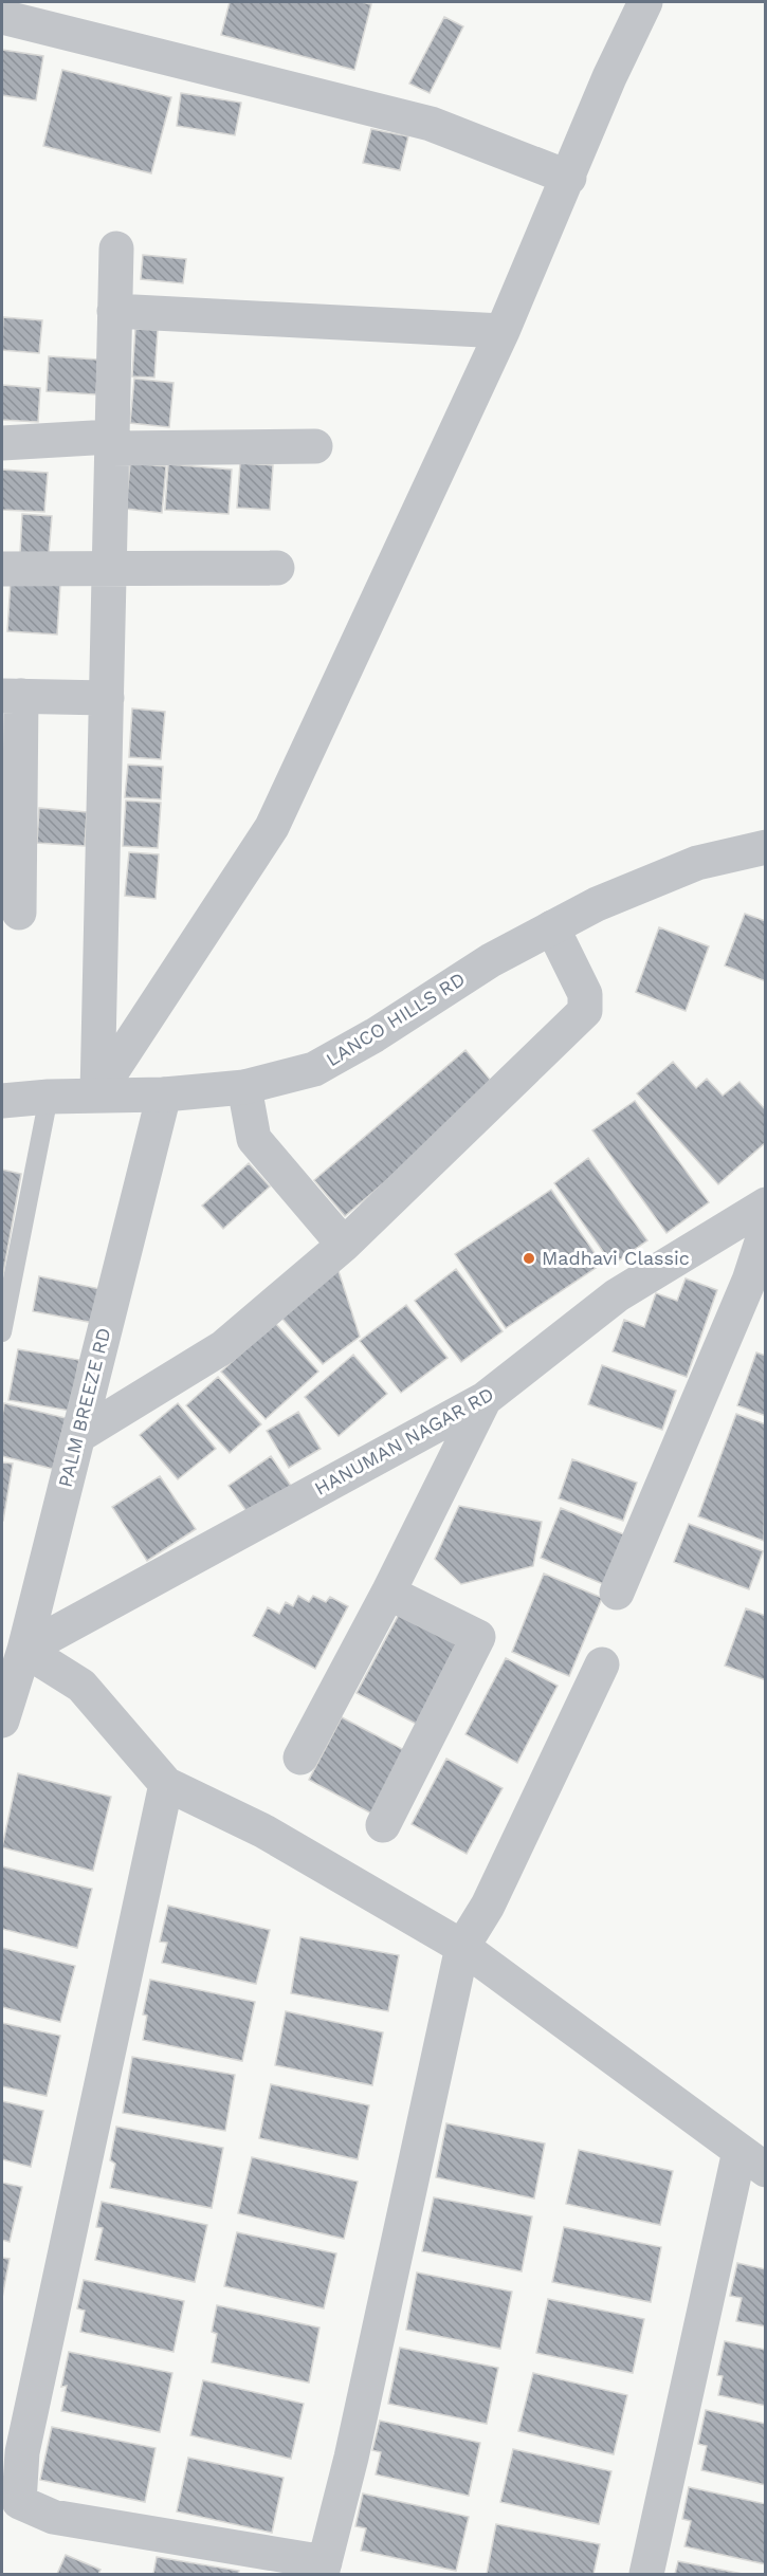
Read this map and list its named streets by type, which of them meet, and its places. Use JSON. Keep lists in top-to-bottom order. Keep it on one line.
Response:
{"streets":{"street":["LANCO HILLS RD","PALM BREEZE RD","HANUMAN NAGAR RD"]},"crossings":[["LANCO HILLS RD","PALM BREEZE RD"],["PALM BREEZE RD","HANUMAN NAGAR RD"]],"places":["Madhavi Classic"]}
